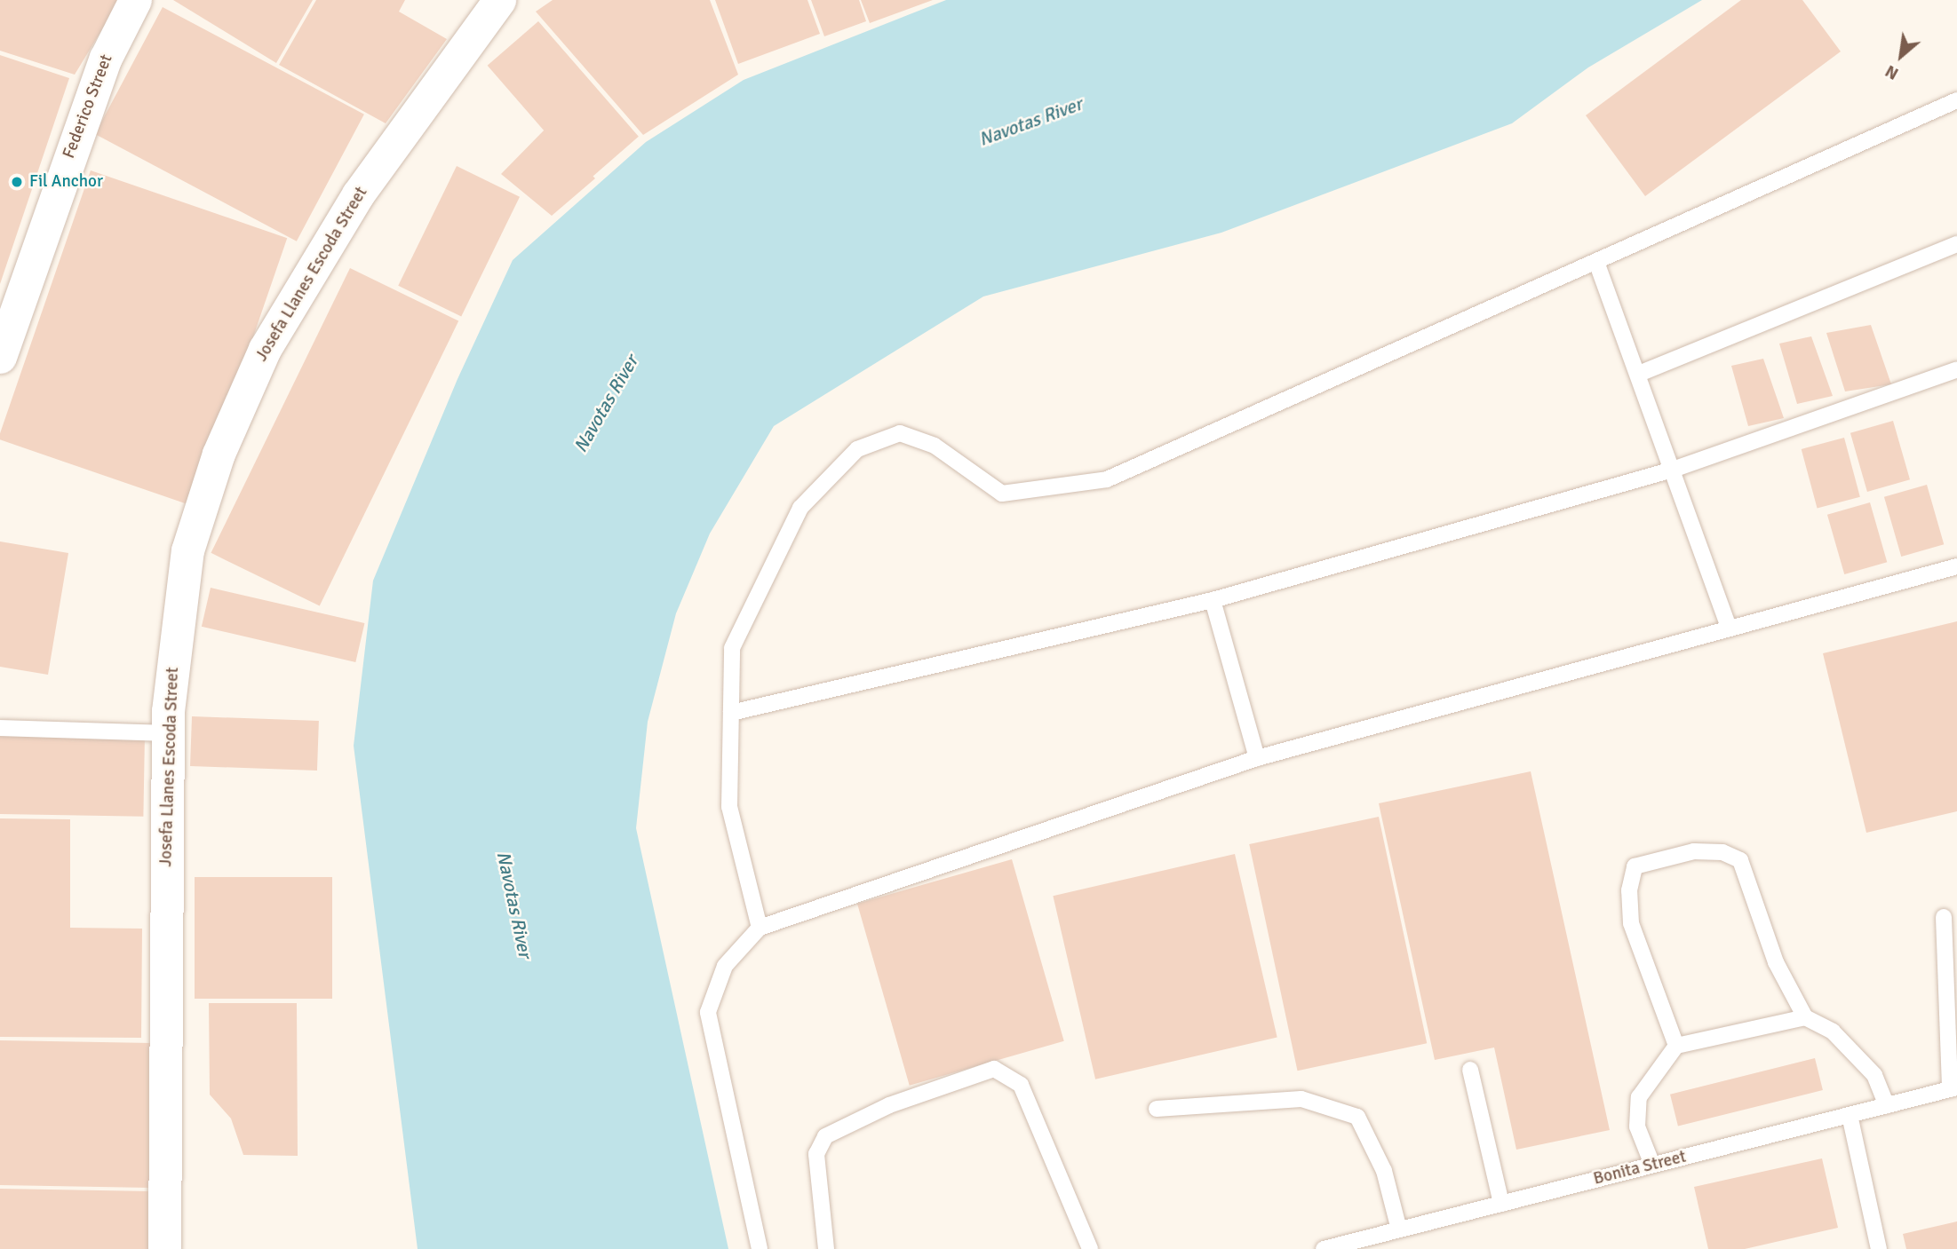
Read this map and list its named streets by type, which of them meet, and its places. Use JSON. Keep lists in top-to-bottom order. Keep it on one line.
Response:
{"streets":{"street":["Federico Street","Josefa Llanes Escoda Street"],"lane":["Bonita Street"]},"water":["Navotas River"],"places":["Fil Anchor"],"north":"bottom left"}
